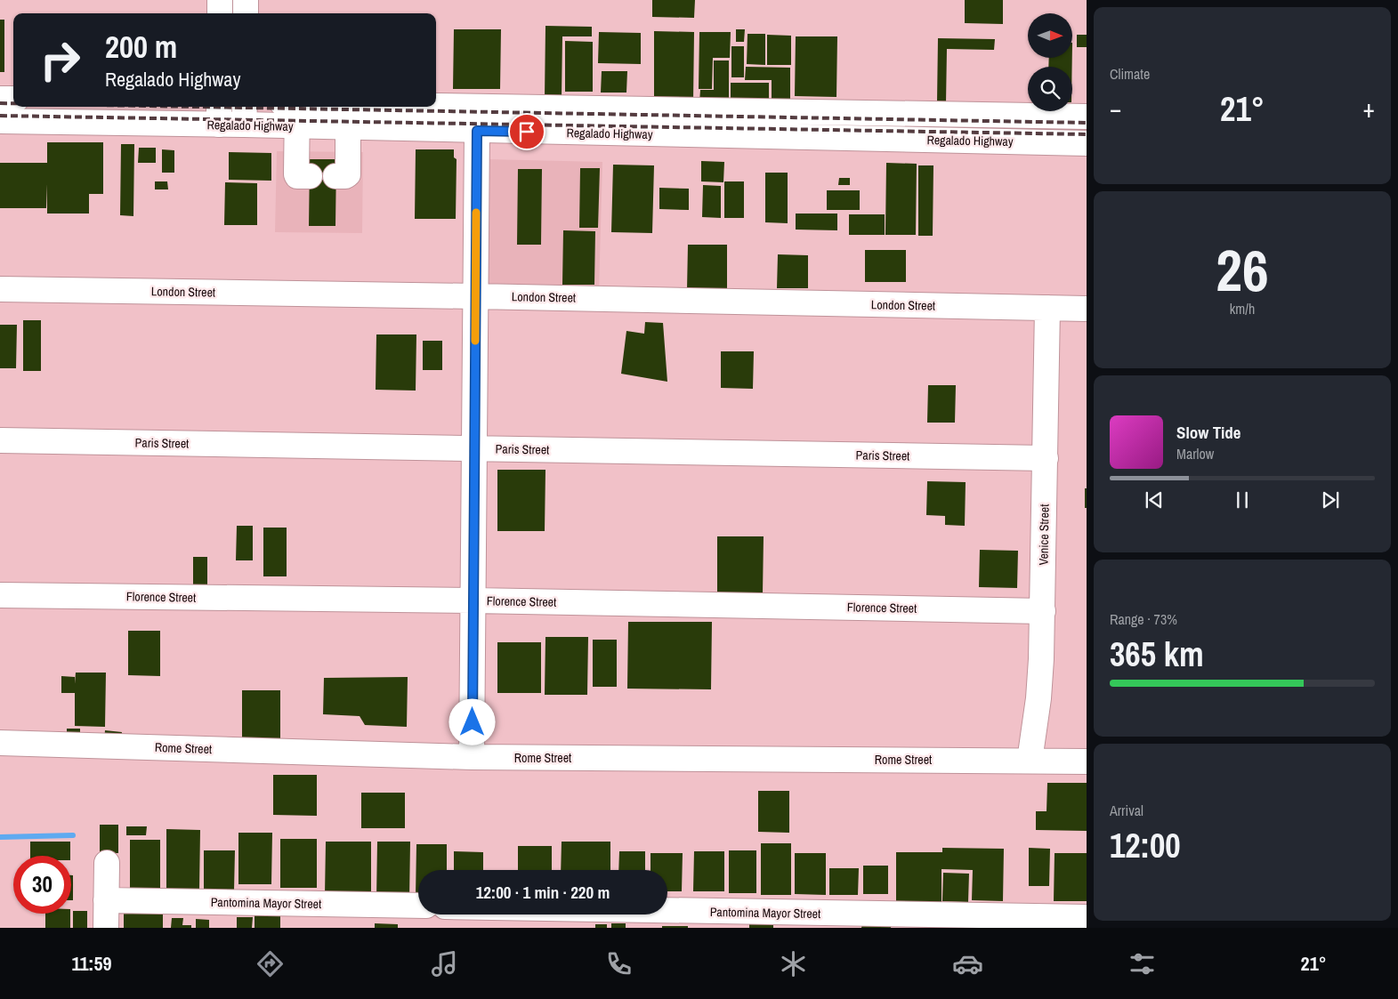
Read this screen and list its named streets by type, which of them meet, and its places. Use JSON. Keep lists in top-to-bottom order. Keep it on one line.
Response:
{"streets":{"street":["Regalado Highway","London Street","Paris Street","Venice Street","Florence Street","Rome Street","Pantomina Mayor Street"]},"crossings":[["London Street","Venice Street"],["Paris Street","Venice Street"],["Venice Street","Florence Street"],["Venice Street","Rome Street"]],"north":"right","page":{"tile":["Climate",["26","km/h"],["Range · 73%","365 km"],["Arrival","12:00"]],"turn":["200 m","Regalado Highway"],"heat":["−","21°","+"],"song":["Slow Tide","Marlow"],"limit":"30","trip":"12:00 · 1 min · 220 m","tabs":["11:59","21°"]}}
